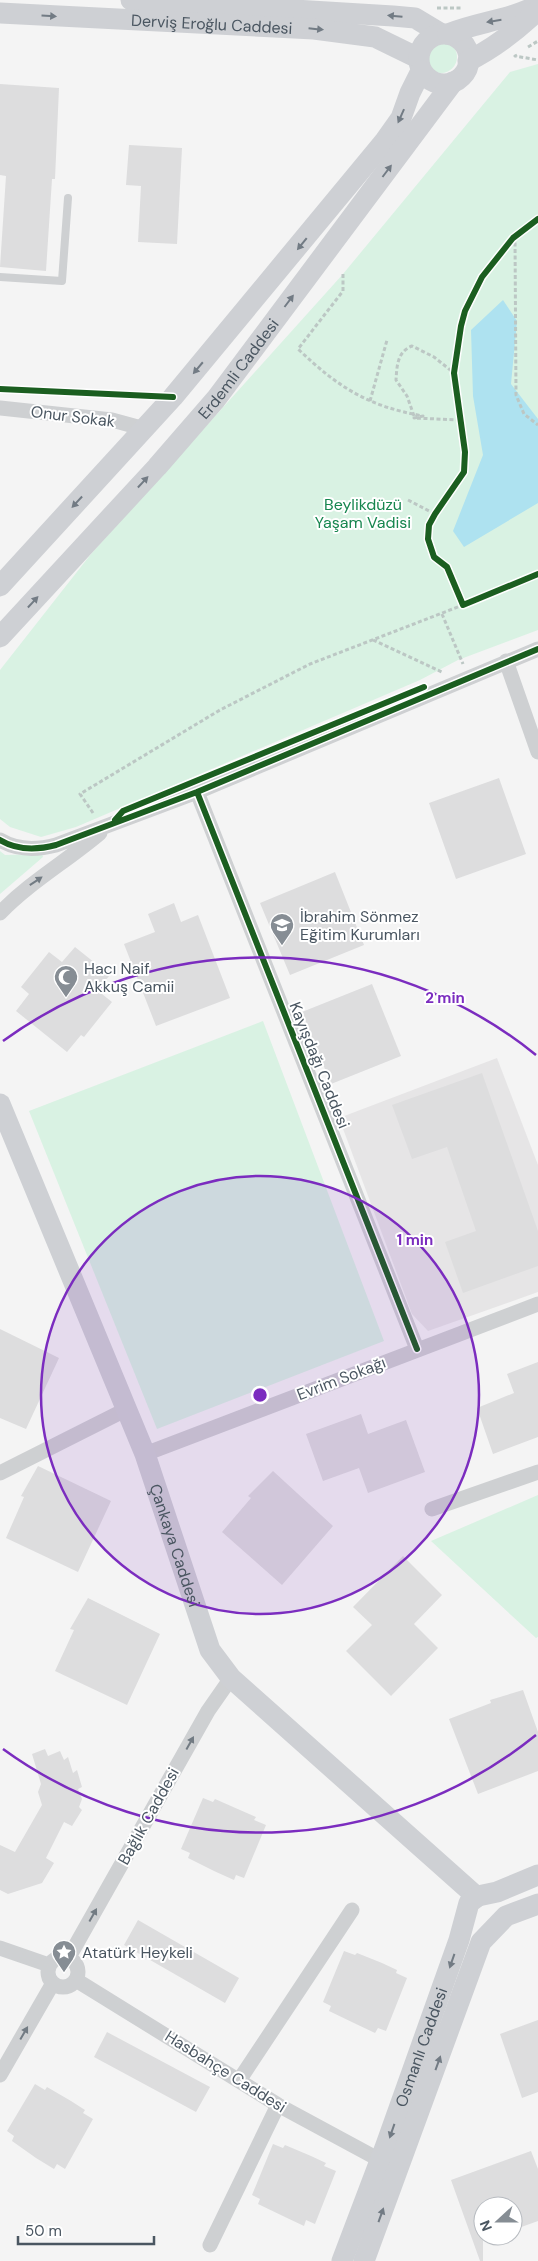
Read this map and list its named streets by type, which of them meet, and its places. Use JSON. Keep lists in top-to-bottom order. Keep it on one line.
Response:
{"streets":{"main road":["Derviş Eroğlu Caddesi","Erdemli Caddesi","Çankaya Caddesi","Osmanlı Caddesi"],"street":["Onur Sokak","Kayışdağı Caddesi","Evrim Sokağı","Bağlık Caddesi","Hasbahçe Caddesi"]},"crossings":[["Derviş Eroğlu Caddesi","Erdemli Caddesi"],["Erdemli Caddesi","Onur Sokak"],["Kayışdağı Caddesi","Evrim Sokağı"],["Evrim Sokağı","Çankaya Caddesi"],["Çankaya Caddesi","Bağlık Caddesi"],["Çankaya Caddesi","Osmanlı Caddesi"],["Bağlık Caddesi","Hasbahçe Caddesi"]],"one_way":["Bağlık Caddesi"],"parks":["Beylikdüzü Yaşam Vadisi"],"places":{"school or university":["İbrahim Sönmez Eğitim Kurumları"],"mosque":["Hacı Naif Akkuş Camii"],"place":["Atatürk Heykeli"]},"scale_bar":"50 m","north":"left","rings":["2 min","1 min"]}
